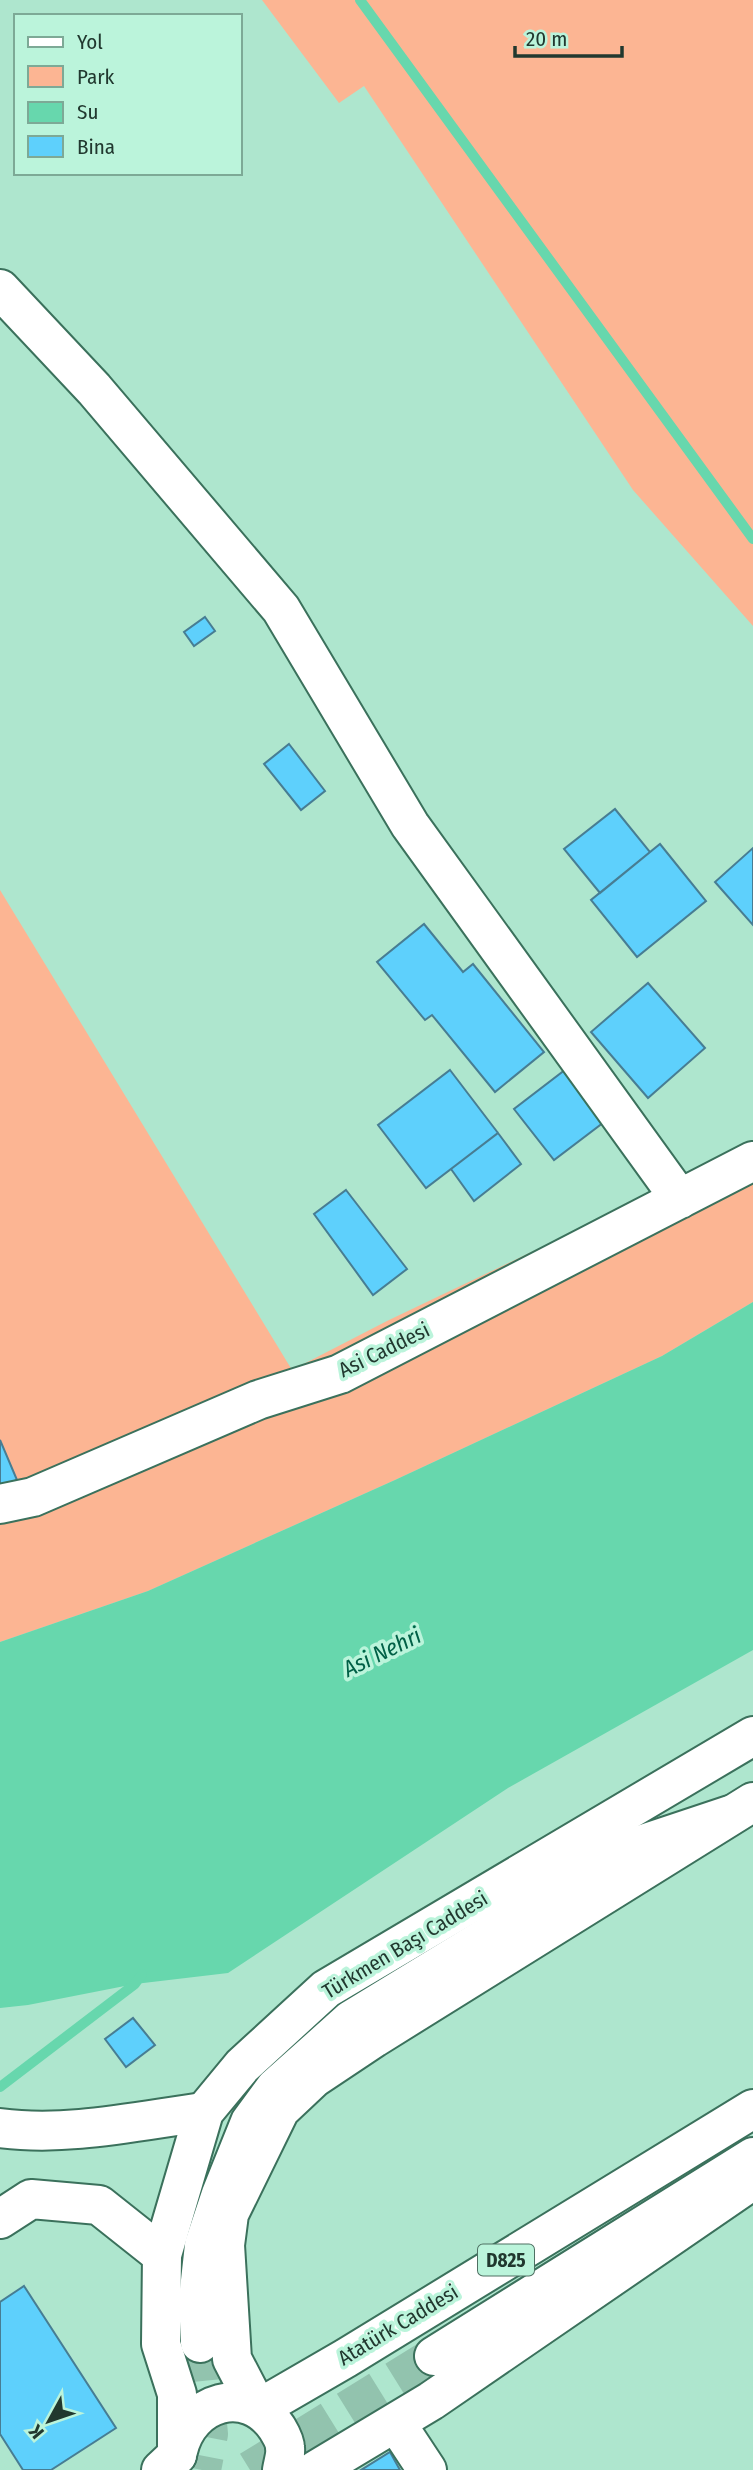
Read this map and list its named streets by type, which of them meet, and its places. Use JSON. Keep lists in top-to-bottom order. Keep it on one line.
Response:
{"streets":{"main road":["Asi Caddesi","Türkmen Başı Caddesi","D825","Atatürk Caddesi"]},"water":["Asi Nehri"],"legend":["Yol","Park","Su","Bina"],"scale_bar":"20 m","north":"bottom left"}
